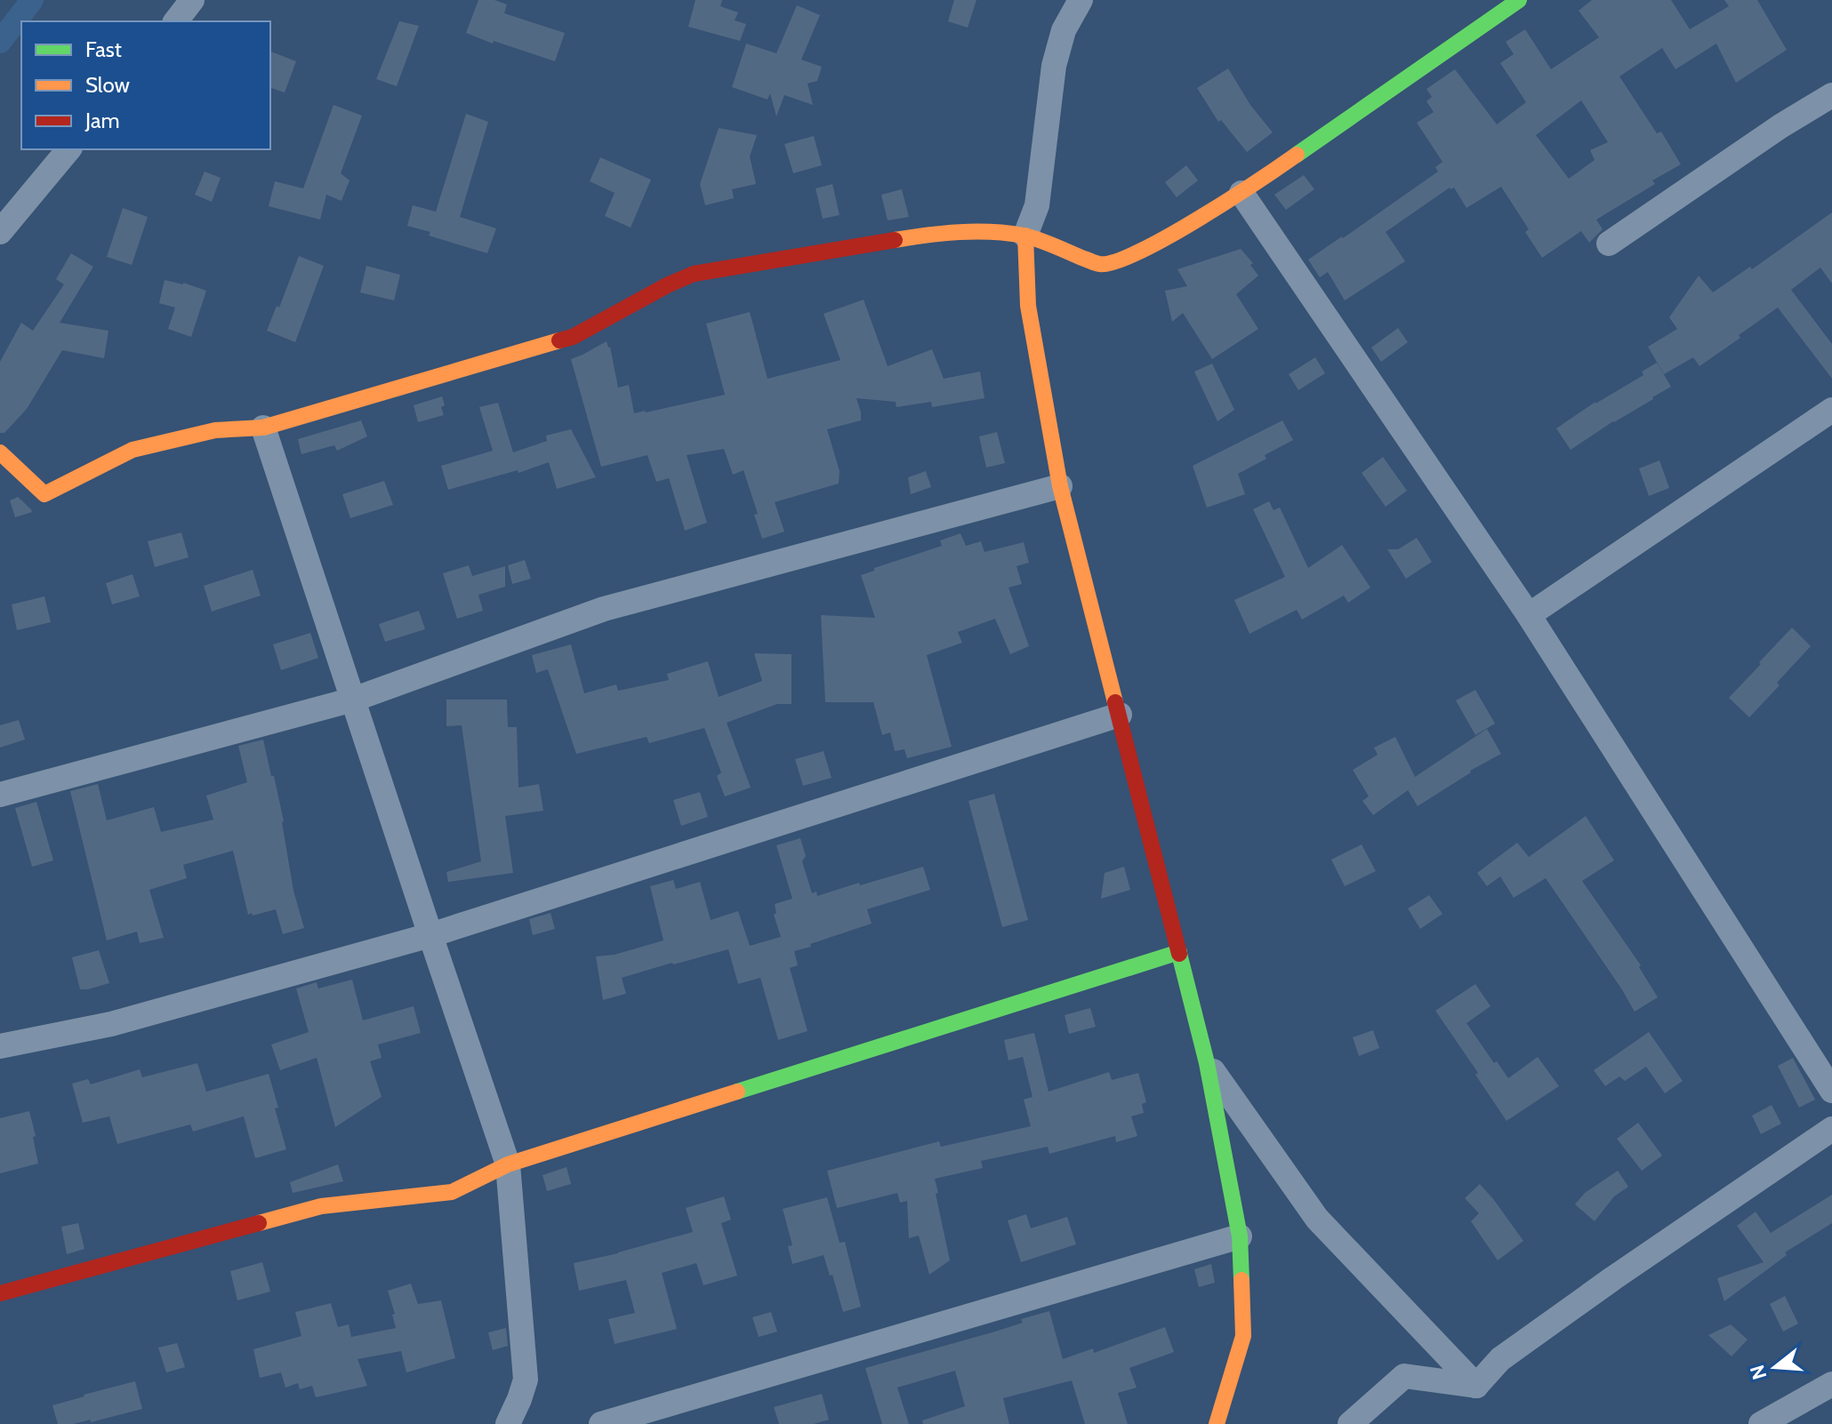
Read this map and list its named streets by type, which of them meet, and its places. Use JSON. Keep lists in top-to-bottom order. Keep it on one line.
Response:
{"legend":["Fast","Slow","Jam"],"north":"left"}
